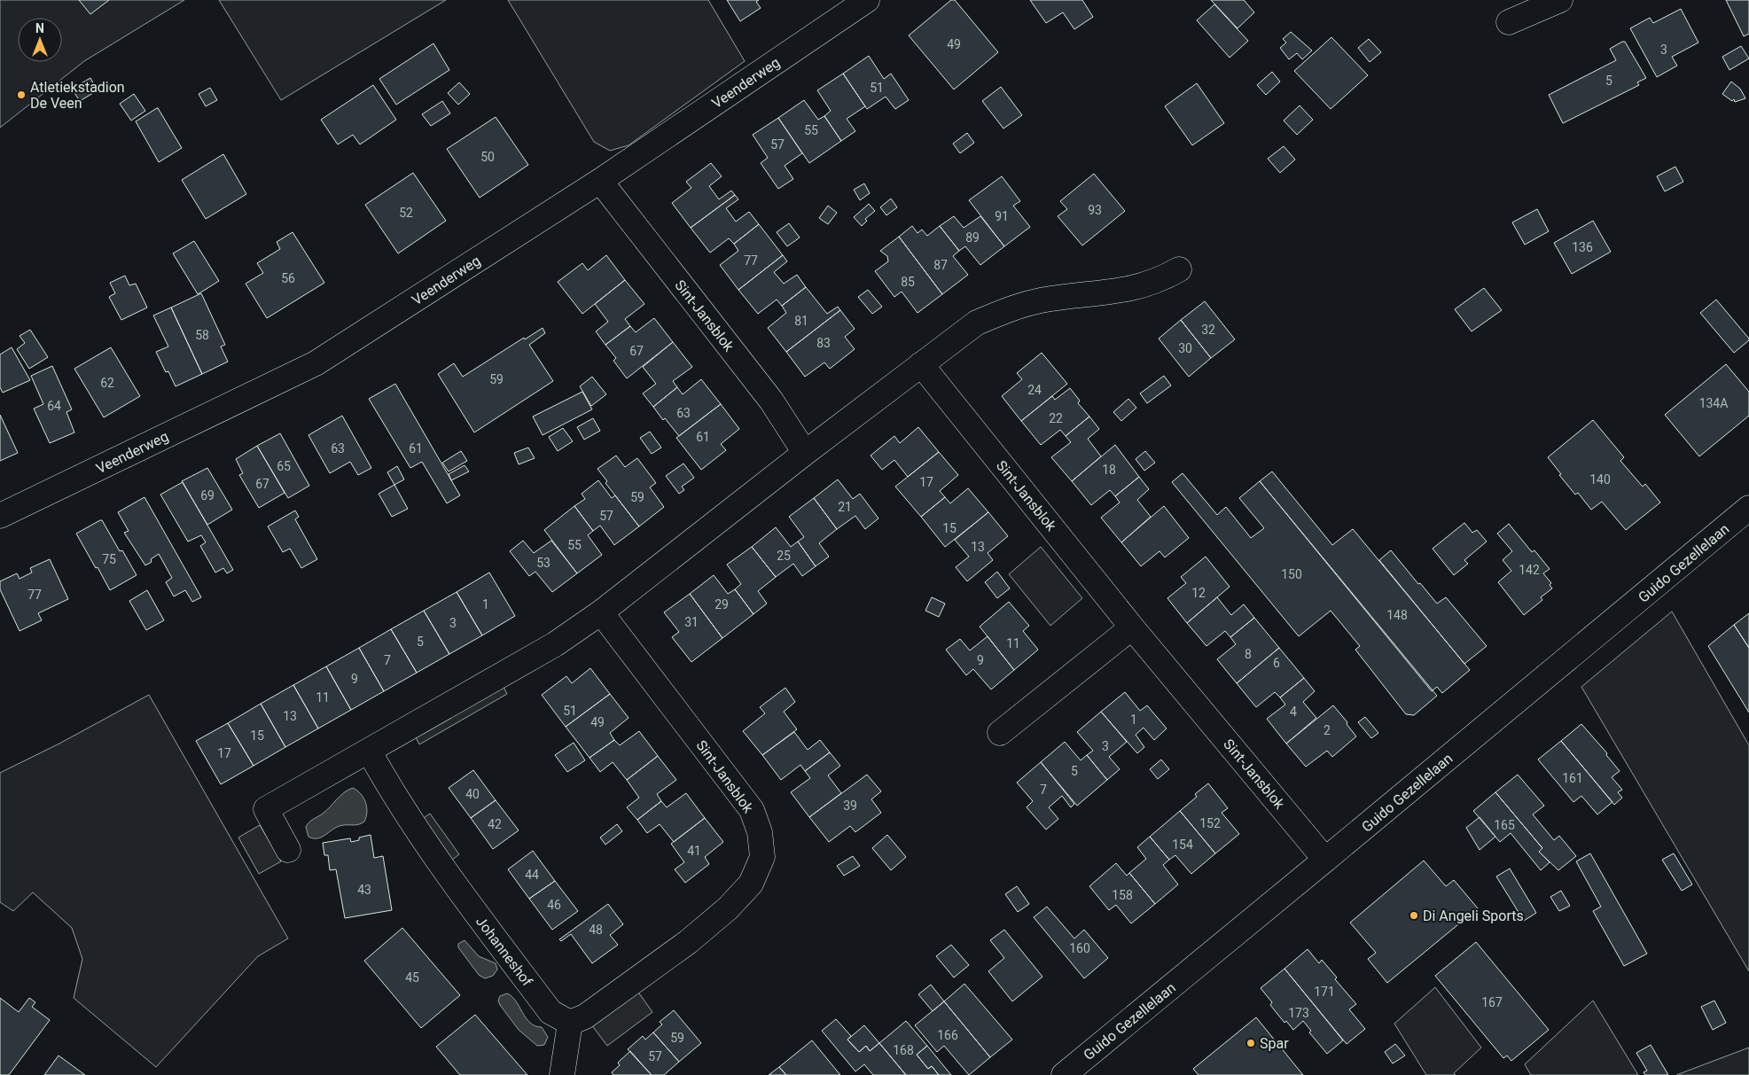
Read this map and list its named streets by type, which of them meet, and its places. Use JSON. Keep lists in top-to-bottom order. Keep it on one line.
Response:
{"streets":{"street":["Veenderweg","Sint-Jansblok","Guido Gezellelaan","Johanneshof"]},"crossings":[["Veenderweg","Sint-Jansblok"],["Sint-Jansblok","Guido Gezellelaan"],["Sint-Jansblok","Johanneshof"]],"places":["Atletiekstadion De Veen","Di Angeli Sports","Spar"],"house_numbers":["49","3","5","51","55","57","50","93","52","91","89","136","77","87","56","85","81","32","58","83","30","67","59","62","24","134A","64","63","22","61","63","61","65","18","140","17","67","69","59","21","57","15","55","13","25","75","53","142","150","12","77","1","29","148","31","3","5","11","8","7","9","6","9","11","51","4","13","1","49","2","15","3","17","5","161","7","40","39","152","42","165","154","41","44","43","158","46","48","160","45","171","167","173","166","59","168","57"],"north":"top"}
